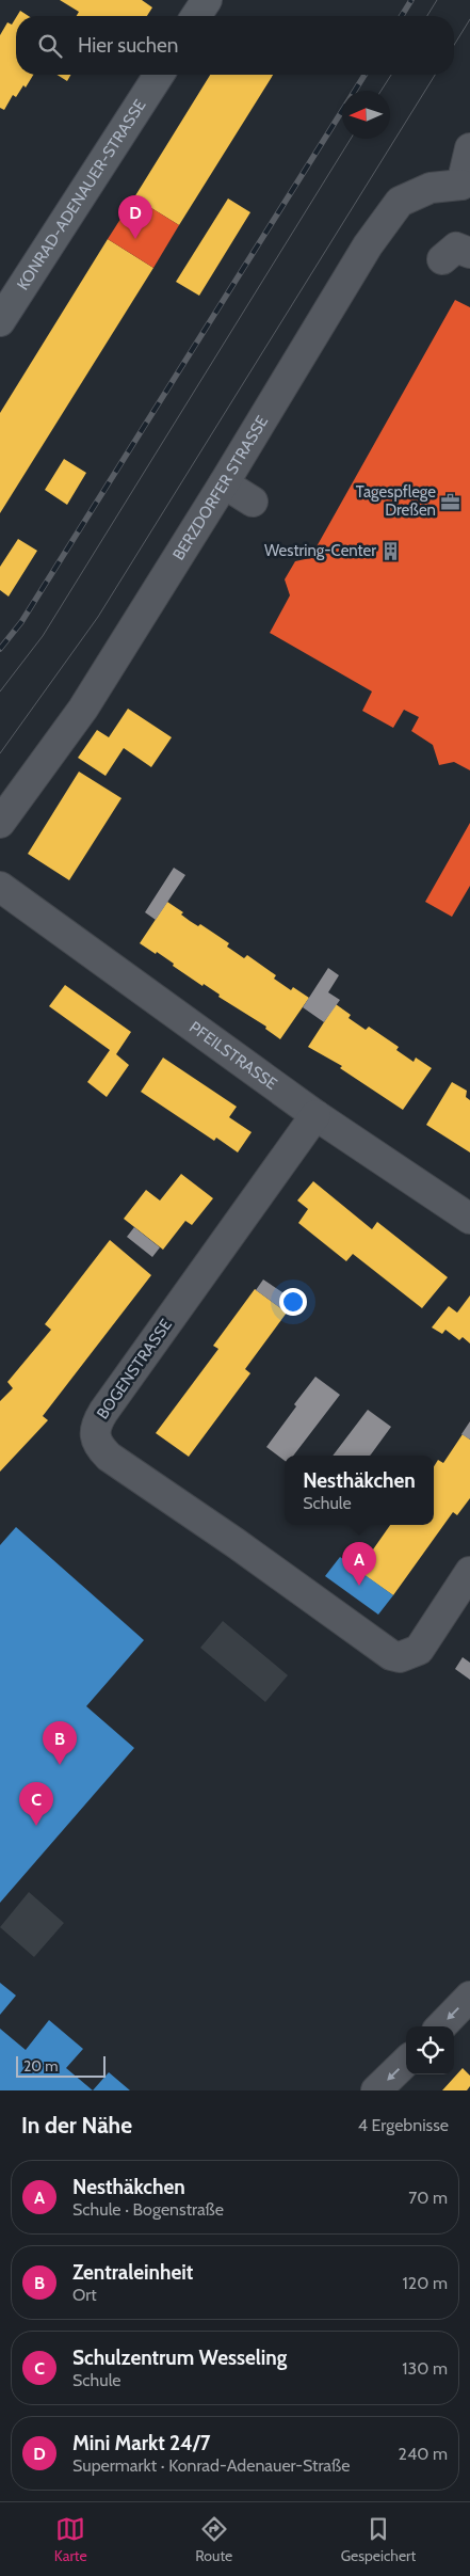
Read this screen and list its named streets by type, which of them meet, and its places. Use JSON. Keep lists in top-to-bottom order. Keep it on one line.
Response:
{"streets":{"main road":["KONRAD-ADENAUER-STRASSE"],"street":["BERZDORFER STRASSE","PFEILSTRASSE","BOGENSTRASSE"]},"crossings":[["PFEILSTRASSE","BOGENSTRASSE"]],"places":{"office":["Tagespflege Dreßen"],"building":["Westring-Center"]},"scale_bar":"20 m","north":"left","page":{"search":"Hier suchen","pins":["D","A","B","C"],"popup":["Nesthäkchen","Schule"],"scale":"20 m","heading":["In der Nähe","4 Ergebnisse"],"list":[{"mark":"A","name":"Nesthäkchen","note":"Schule · Bogenstraße","value":"70 m"},{"mark":"B","name":"Zentraleinheit","note":"Ort","value":"120 m"},{"mark":"C","name":"Schulzentrum Wesseling","note":"Schule","value":"130 m"},{"mark":"D","name":"Mini Markt 24/7","note":"Supermarkt · Konrad-Adenauer-Straße","value":"240 m"}],"nav":["Karte","Route","Gespeichert"]}}
